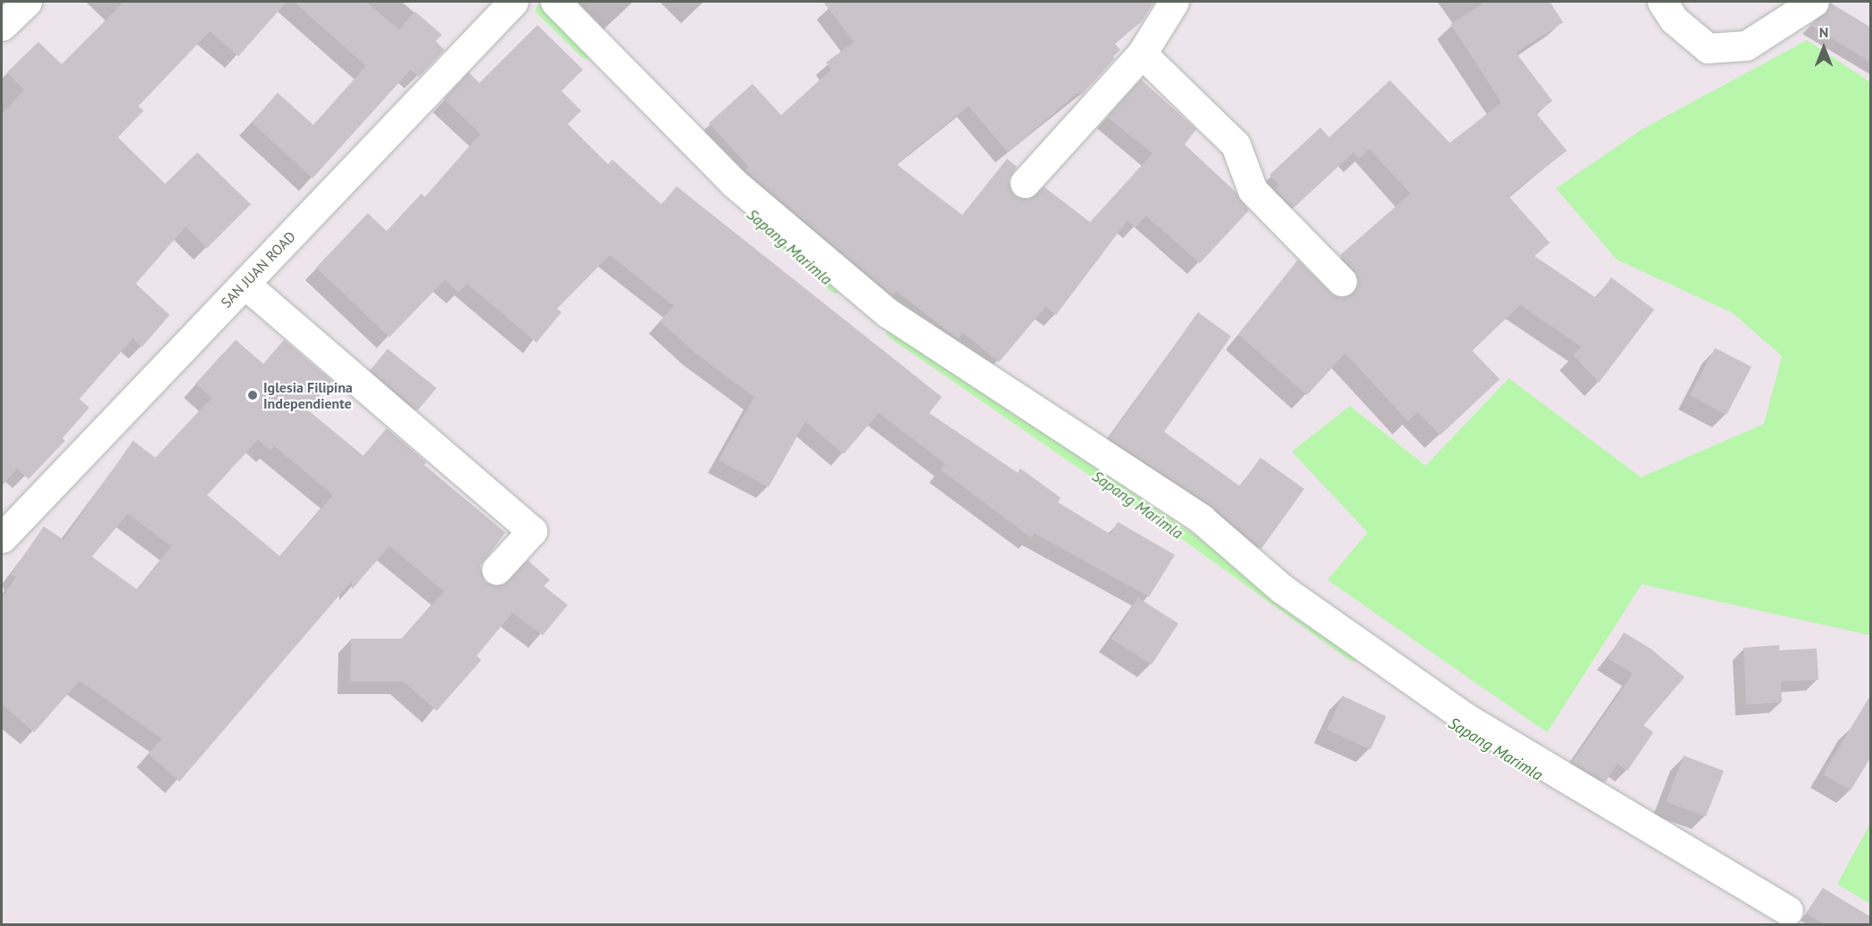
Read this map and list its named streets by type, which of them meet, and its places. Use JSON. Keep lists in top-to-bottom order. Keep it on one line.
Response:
{"streets":{"street":["SAN JUAN ROAD"]},"water":["Sapang Marimla"],"places":["Iglesia Filipina Independiente"],"north":"top"}
